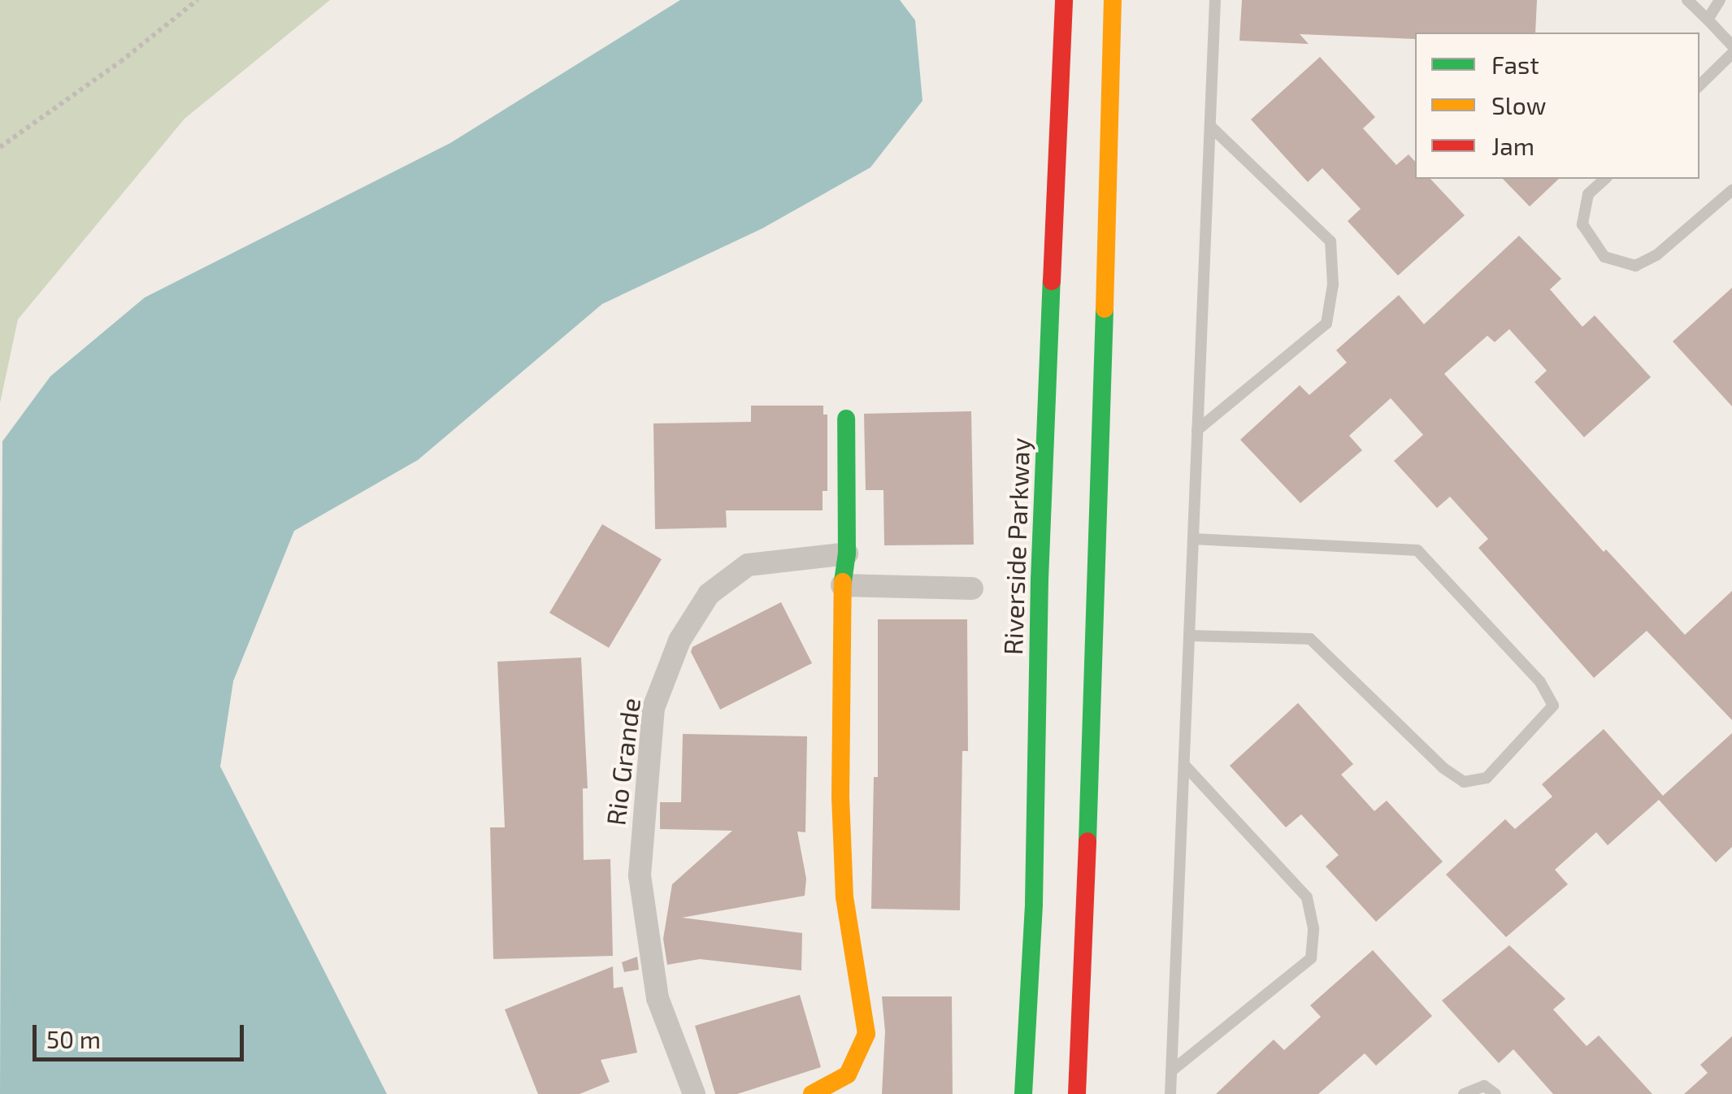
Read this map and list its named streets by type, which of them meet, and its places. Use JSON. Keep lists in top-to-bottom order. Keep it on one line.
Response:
{"streets":{"street":["Riverside Parkway","Rio Grande"]},"legend":["Fast","Slow","Jam"],"scale_bar":"50 m"}
